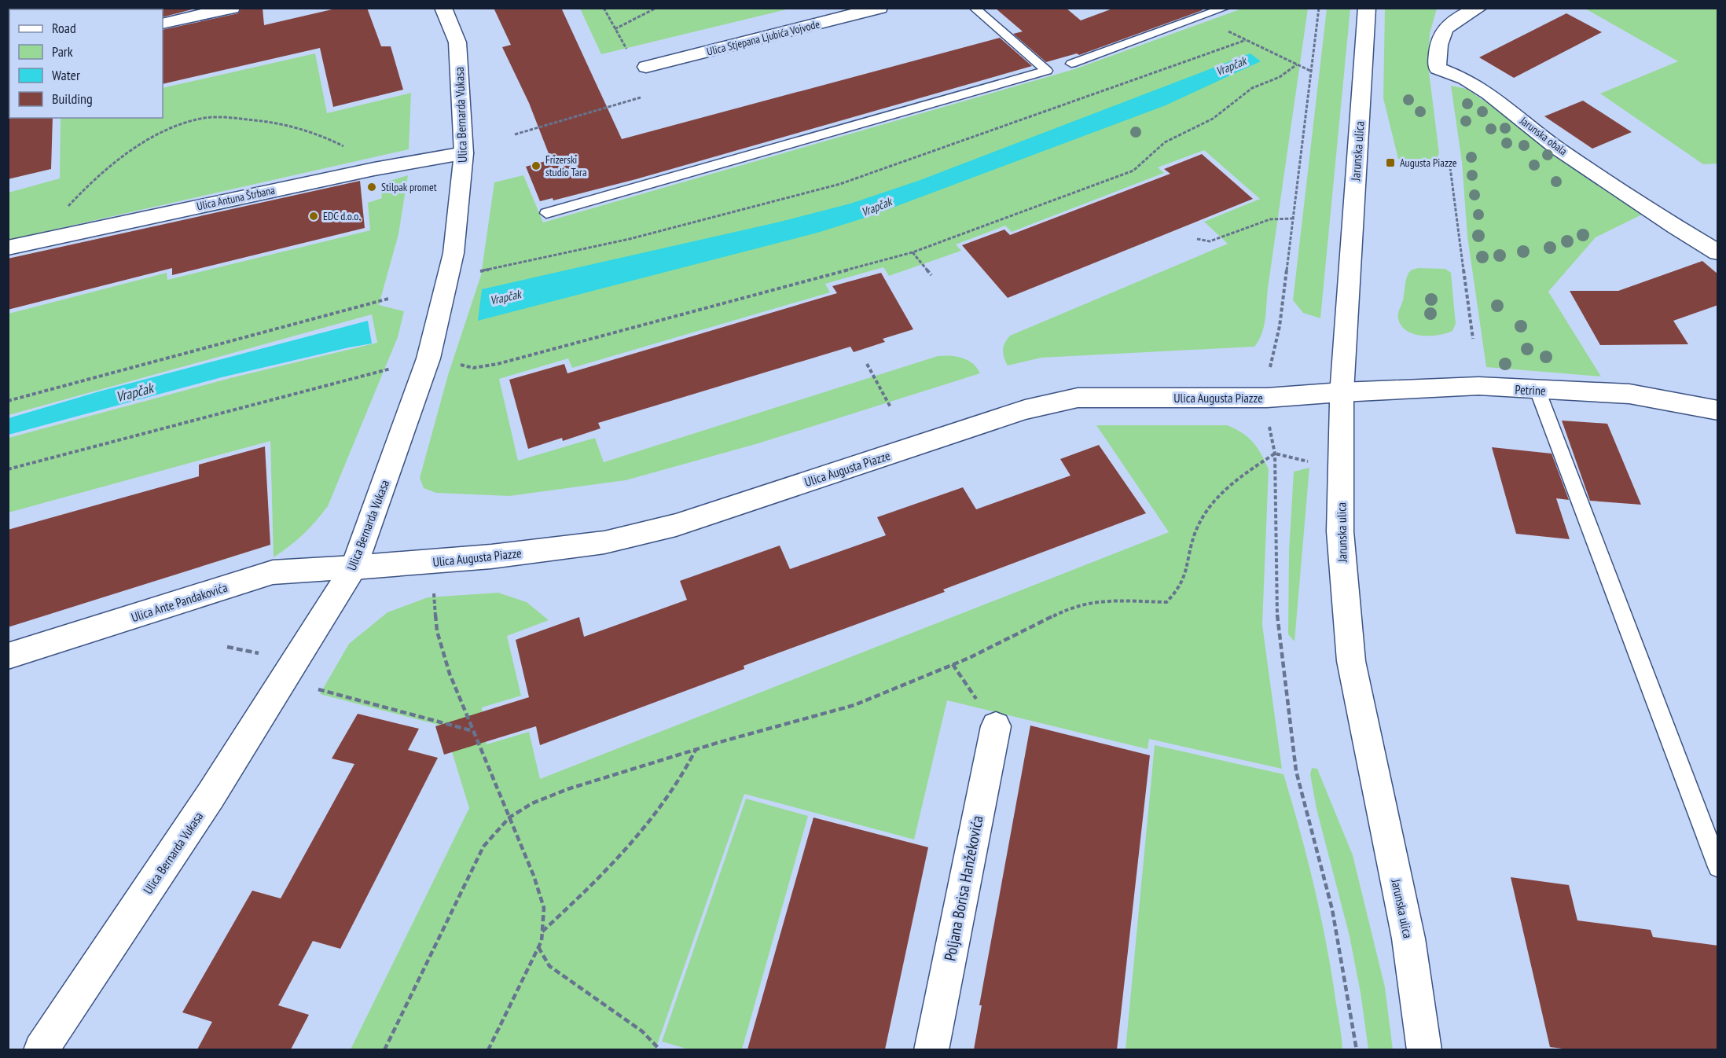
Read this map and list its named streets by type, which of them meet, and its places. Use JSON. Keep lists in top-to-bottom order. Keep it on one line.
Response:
{"streets":{"street":["Ulica Stjepana Ljubića Vojvode","Ulica Bernarda Vukasa","Jarunska obala","Jarunska ulica","Ulica Antuna Štrbana","Petrine","Ulica Augusta Piazze","Ulica Ante Pandakovića","Poljana Borisa Hanžekovića"]},"crossings":[["Ulica Bernarda Vukasa","Ulica Antuna Štrbana"],["Ulica Bernarda Vukasa","Ulica Augusta Piazze"],["Ulica Bernarda Vukasa","Ulica Ante Pandakovića"],["Jarunska ulica","Petrine"],["Jarunska ulica","Ulica Augusta Piazze"],["Petrine","Ulica Augusta Piazze"],["Ulica Augusta Piazze","Ulica Ante Pandakovića"]],"water":["Vrapčak"],"places":{"transit":["Augusta Piazze"],"other":["Frizerski studio Tara","Stilpak promet","EDC d.o.o."]},"legend":["Road","Park","Water","Building"]}
